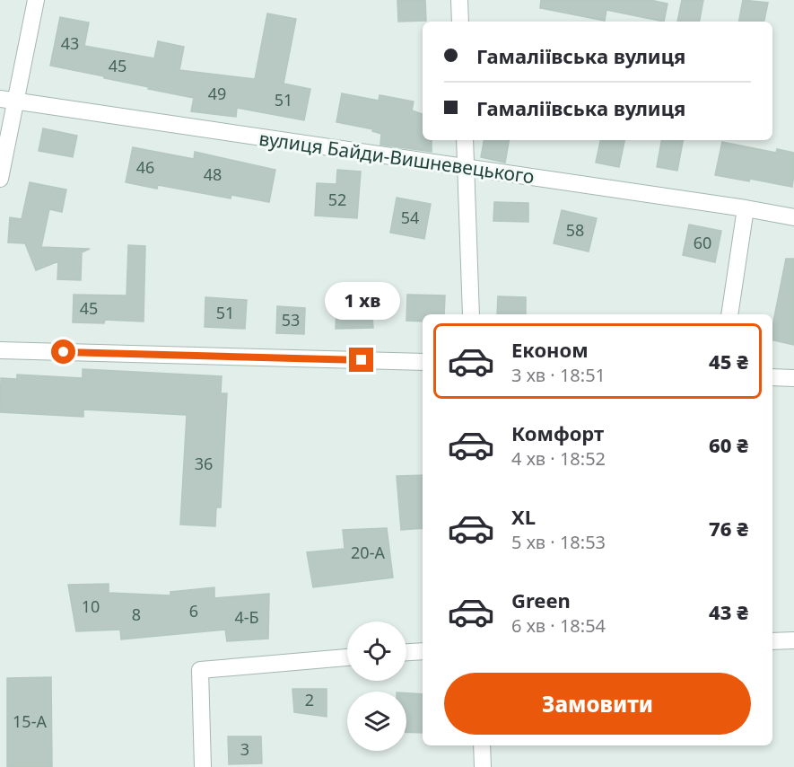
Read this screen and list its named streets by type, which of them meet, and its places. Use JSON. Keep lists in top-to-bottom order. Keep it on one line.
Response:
{"streets":{"street":["вулиця Байди-Вишневецького"]},"house_numbers":["43","45","49","51","46","48","52","54","58","60","45","51","53","36","20-А","10","6","8","4-Б","2","15-А","3"],"page":{"banner":["Гамаліївська вулиця","Гамаліївська вулиця"],"bubble":"1 хв","list":[{"name":"Економ","note":"3 хв · 18:51","value":"45 ₴"},{"name":"Комфорт","note":"4 хв · 18:52","value":"60 ₴"},{"name":"XL","note":"5 хв · 18:53","value":"76 ₴"},{"name":"Green","note":"6 хв · 18:54","value":"43 ₴"}],"buttons":"Замовити"}}
